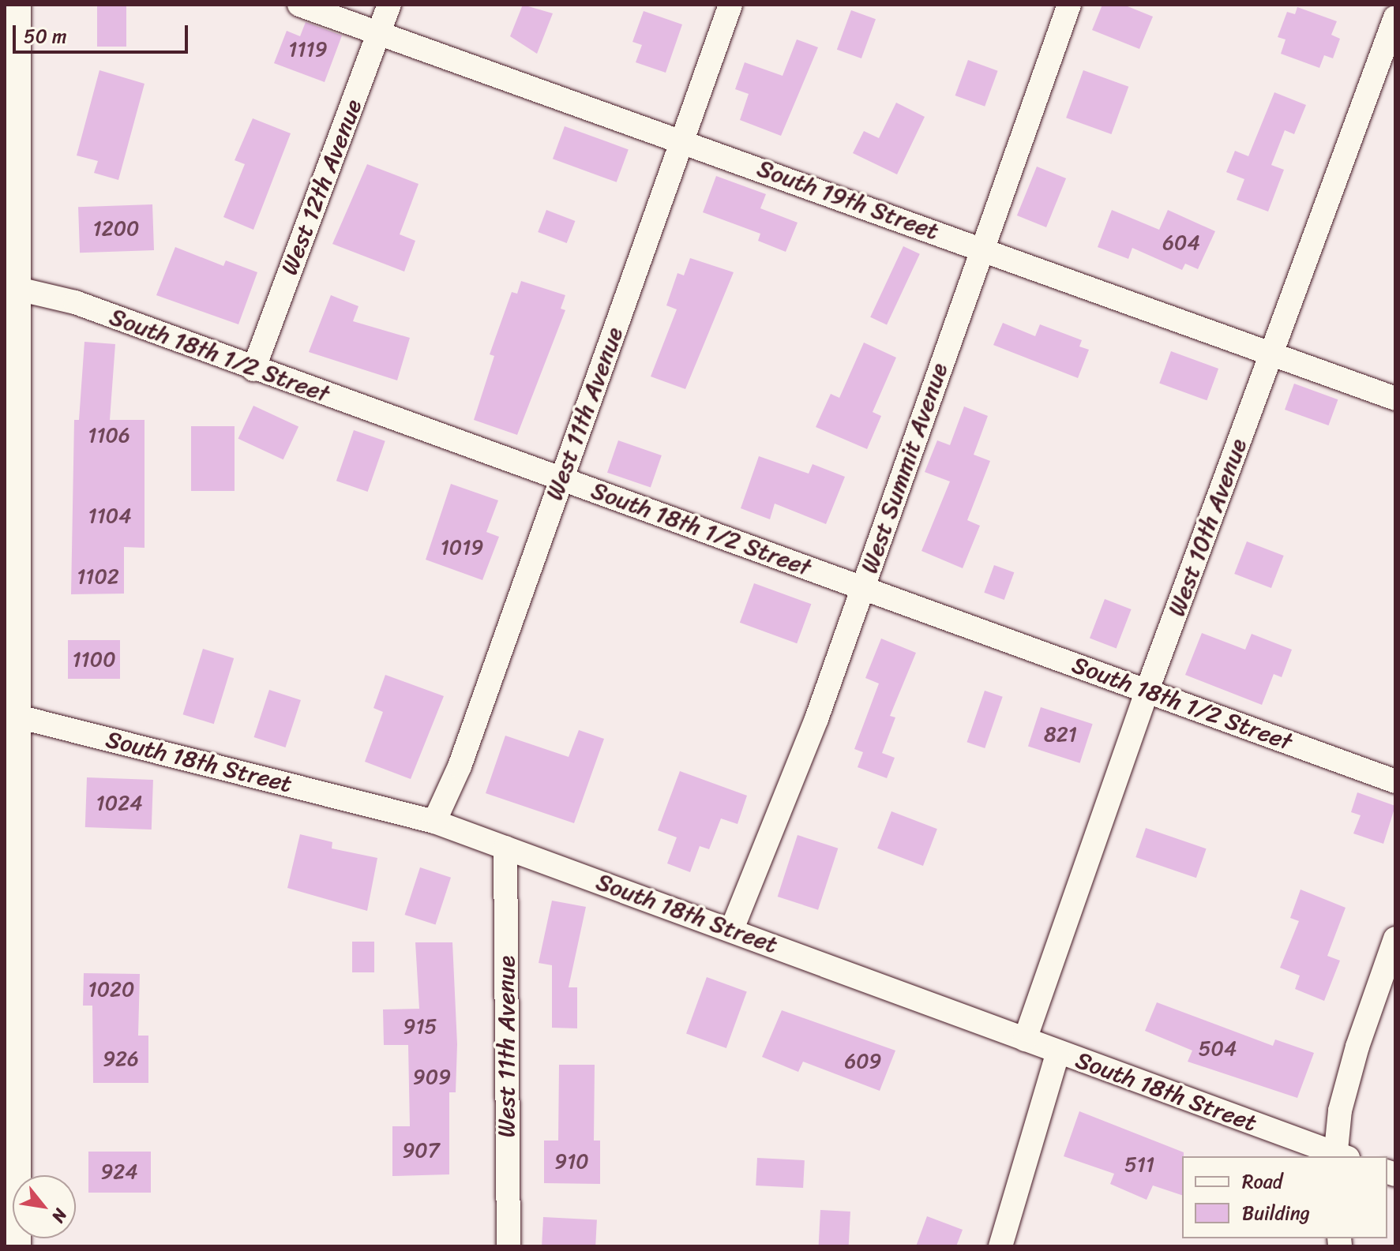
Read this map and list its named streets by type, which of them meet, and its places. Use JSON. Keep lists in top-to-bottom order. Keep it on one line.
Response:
{"streets":{"street":["West 12th Avenue","South 19th Street","South 18th 1/2 Street","West 11th Avenue","West Summit Avenue","West 10th Avenue","South 18th Street"]},"crossings":[["West 12th Avenue","South 19th Street"],["West 12th Avenue","South 18th 1/2 Street"],["South 19th Street","West 11th Avenue"],["South 19th Street","West Summit Avenue"],["South 19th Street","West 10th Avenue"],["South 18th 1/2 Street","West 11th Avenue"],["South 18th 1/2 Street","West Summit Avenue"],["South 18th 1/2 Street","West 10th Avenue"],["West 11th Avenue","South 18th Street"],["West Summit Avenue","South 18th Street"],["West 10th Avenue","South 18th Street"]],"house_numbers":["1119","1200","604","1106","1104","1019","1102","1100","821","1024","1020","915","504","926","609","909","907","910","511","924"],"legend":["Road","Building"],"scale_bar":"50 m","north":"bottom right"}
